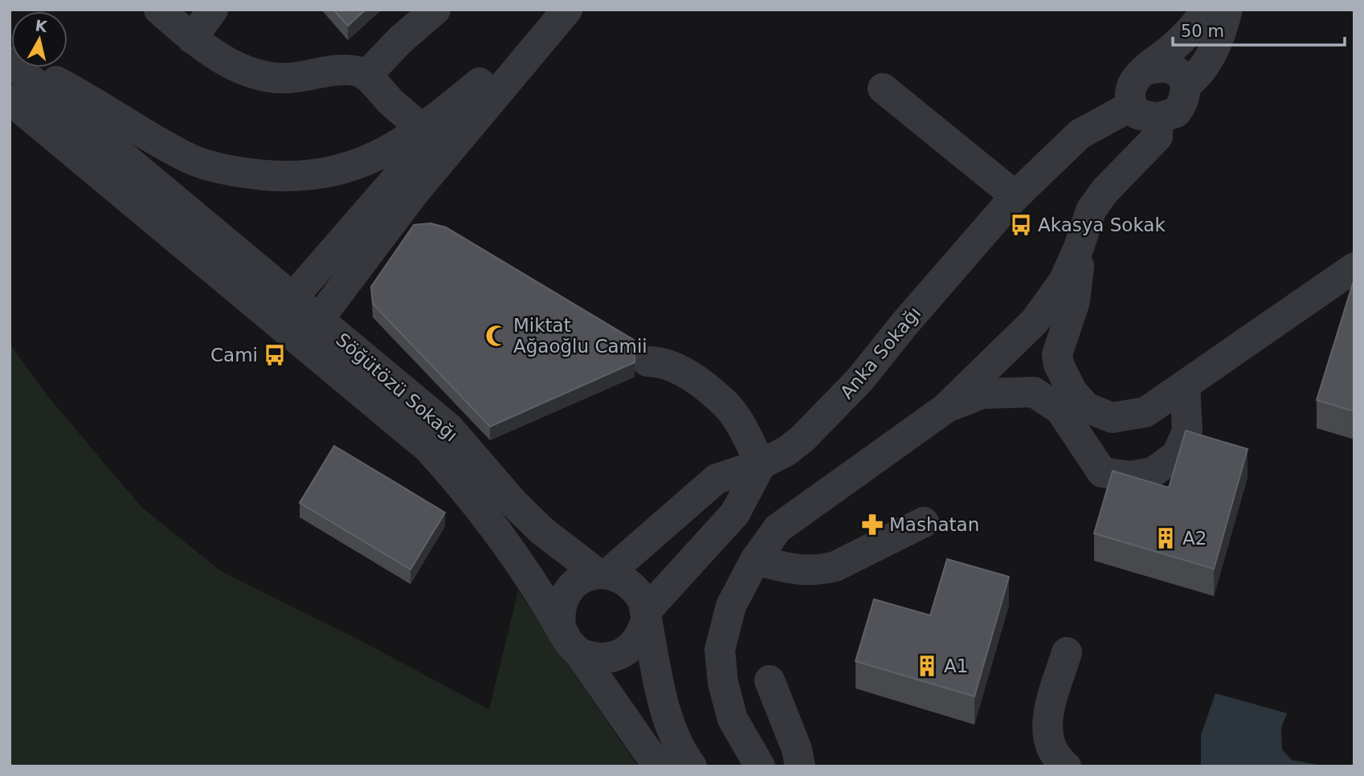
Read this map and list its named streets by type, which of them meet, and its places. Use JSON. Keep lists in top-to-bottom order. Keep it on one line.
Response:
{"streets":{"street":["Anka Sokağı","Söğütözü Sokağı"]},"crossings":[["Anka Sokağı","Söğütözü Sokağı"]],"places":{"bus stop":["Akasya Sokak","Cami"],"mosque":["Miktat Ağaoğlu Camii"],"pharmacy":["Mashatan"],"building":["A2","A1"]},"scale_bar":"50 m","north":"top"}
